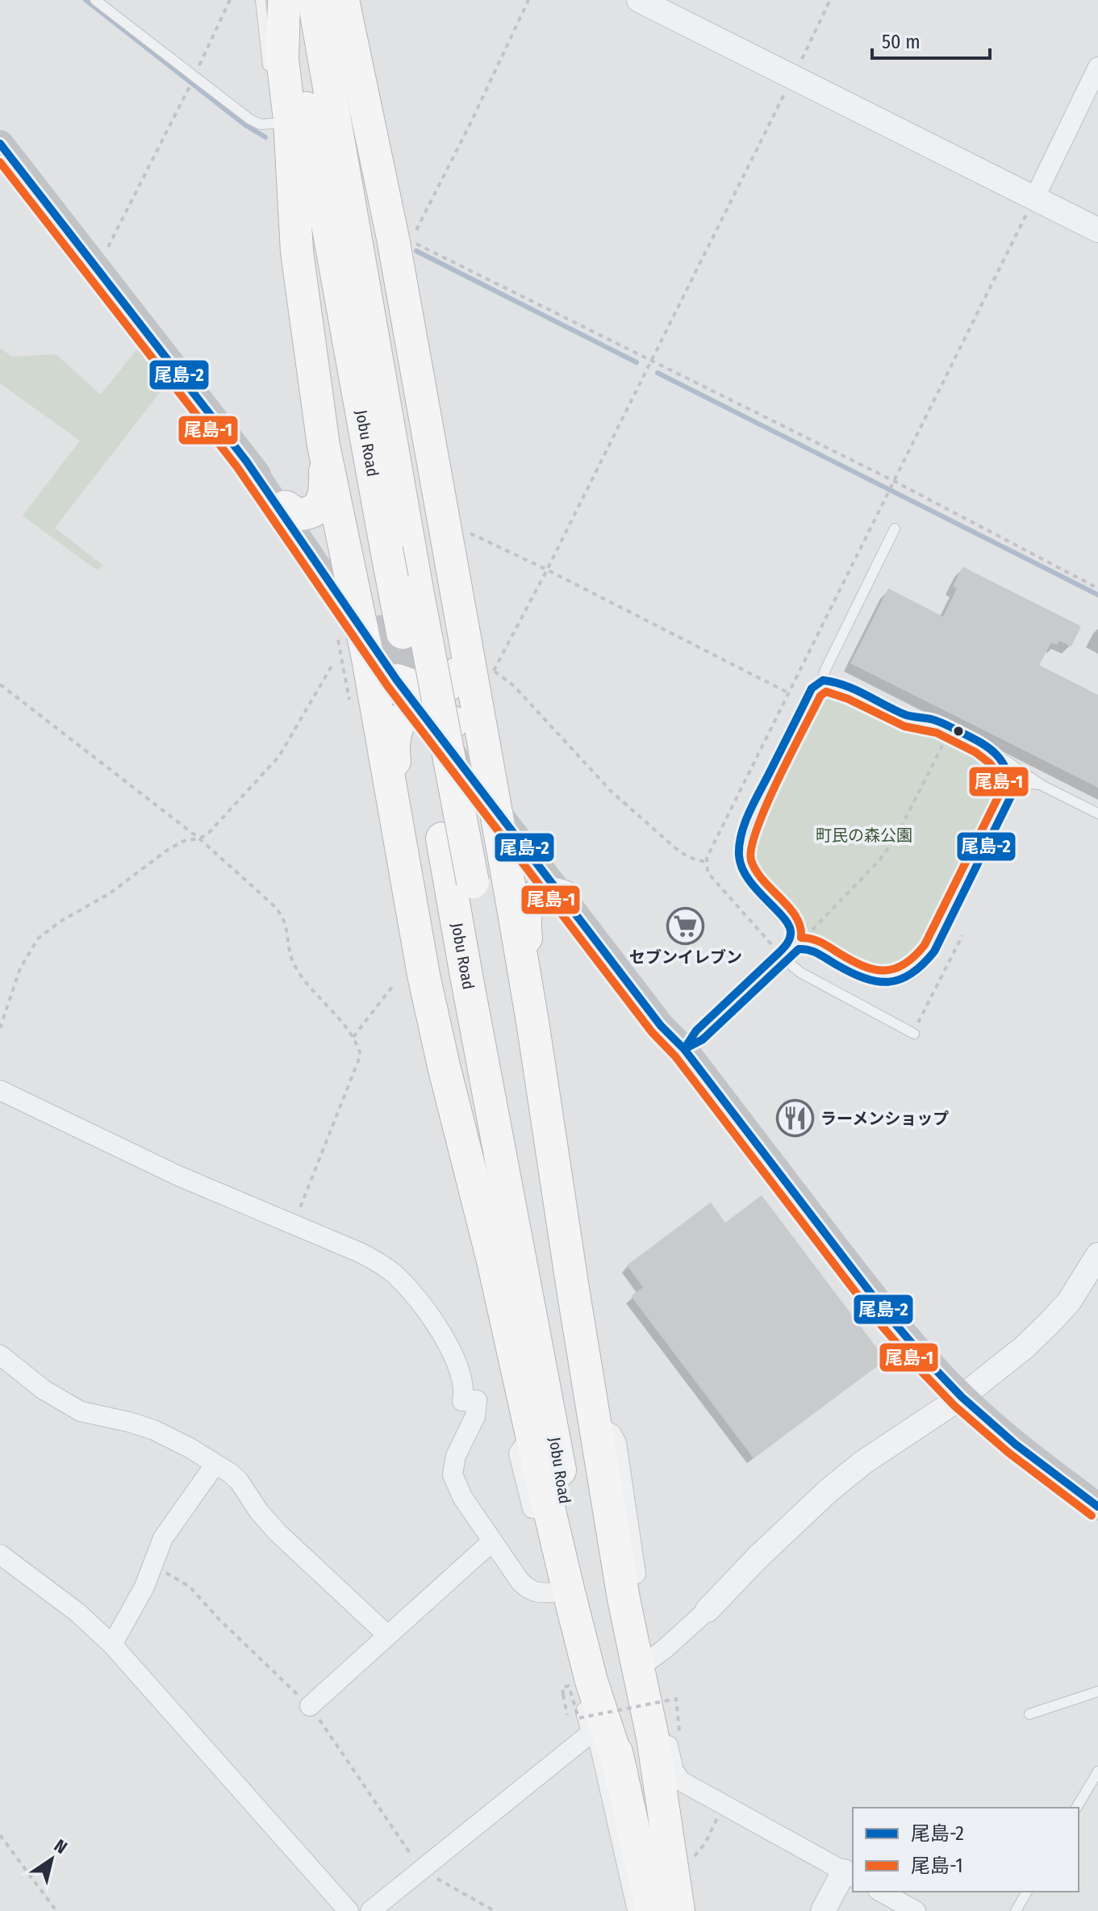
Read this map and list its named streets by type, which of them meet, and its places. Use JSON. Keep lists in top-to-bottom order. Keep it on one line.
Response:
{"streets":{"highway":["Jobu Road"]},"parks":["町民の森公園"],"places":{"supermarket":["セブンイレブン"],"restaurant":["ラーメンショップ"]},"lines":["transit line 尾島-2","transit line 尾島-1"],"legend":["尾島-2","尾島-1"],"scale_bar":"50 m","north":"top right"}
